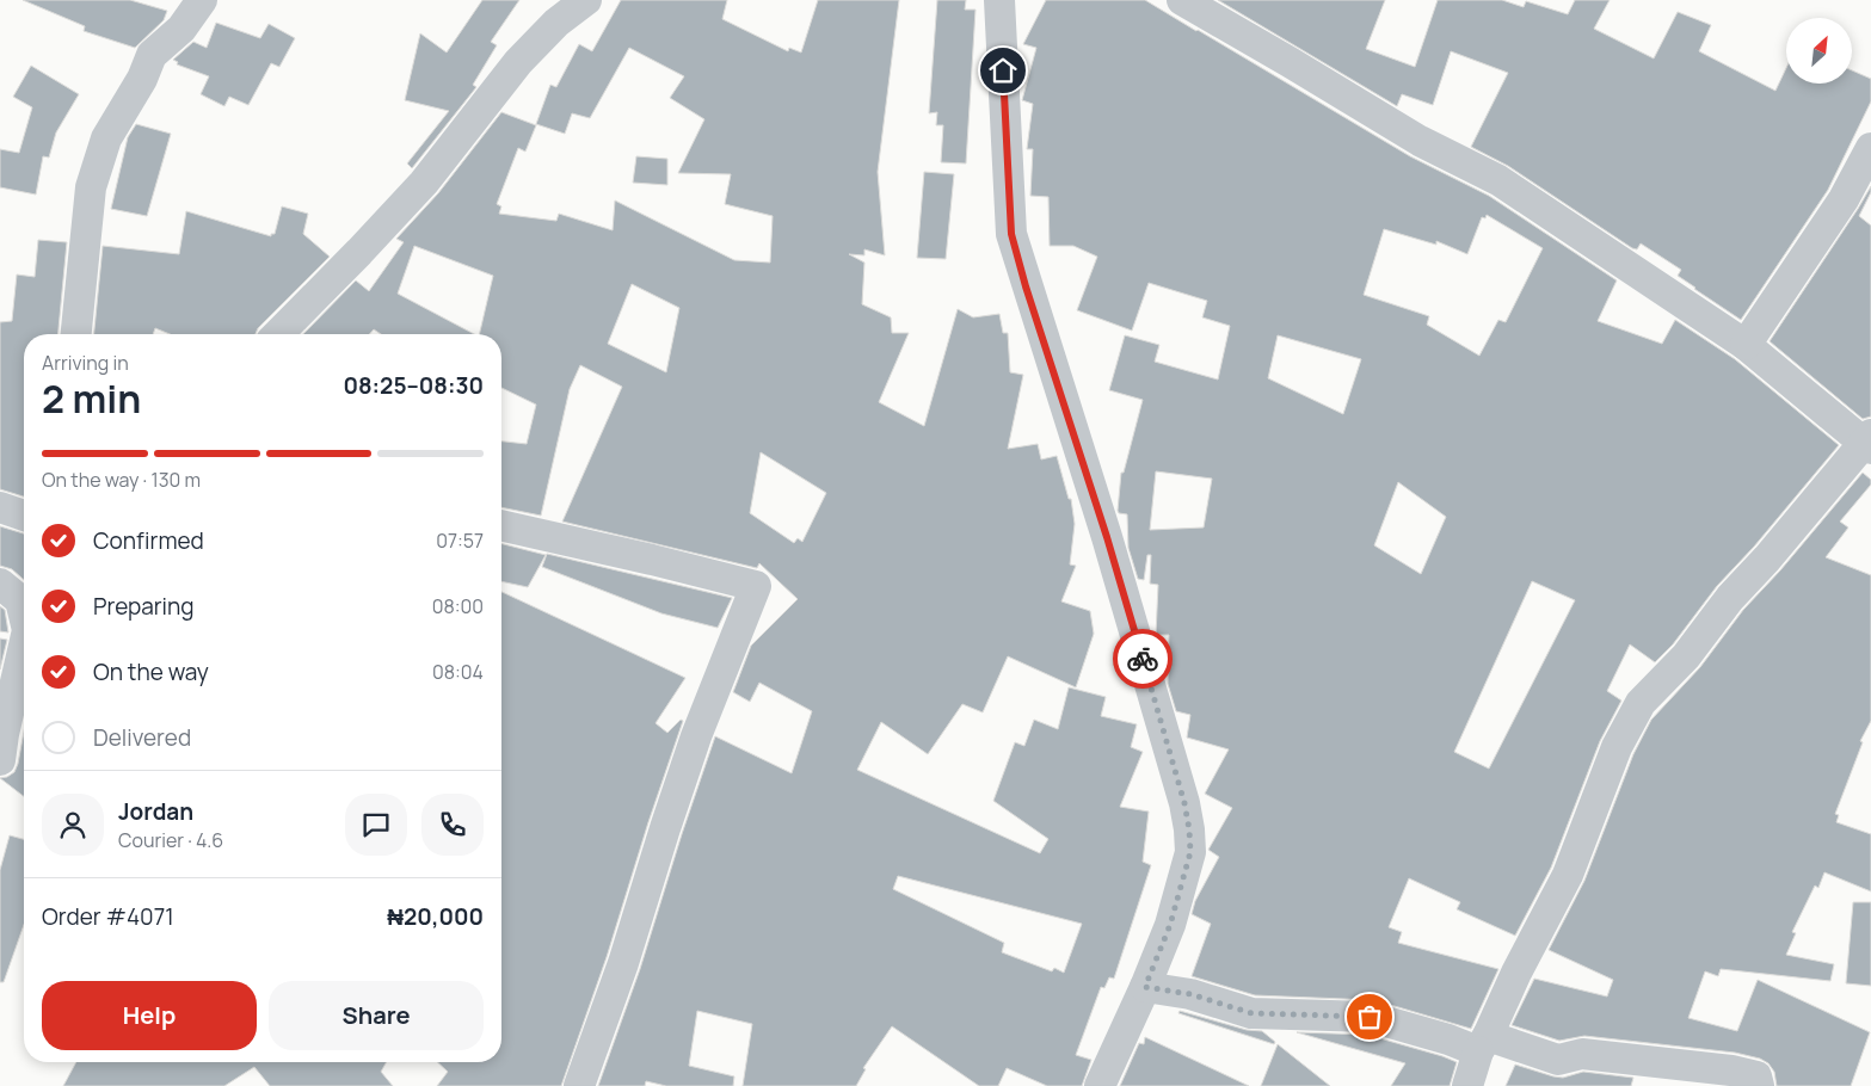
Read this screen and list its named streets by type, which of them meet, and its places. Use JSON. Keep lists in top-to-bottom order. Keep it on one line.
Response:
{"north":"top right","page":{"heading":["2 min","Arriving in","08:25–08:30"],"panel":["Jordan","Courier · 4.6","Order #4071","₦20,000"],"bar":"On the way · 130 m","list":[["Confirmed","07:57"],["Preparing","08:00"],["On the way","08:04"],"Delivered"],"buttons":["Help","Share"]}}
